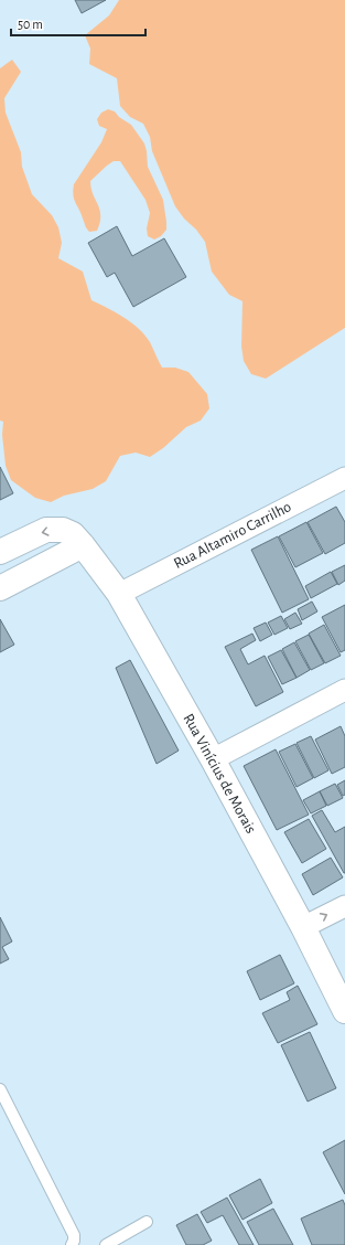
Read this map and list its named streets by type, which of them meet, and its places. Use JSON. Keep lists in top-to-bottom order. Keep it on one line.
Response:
{"streets":{"street":["Rua Altamiro Carrilho","Rua Vinícius de Morais"]},"crossings":[["Rua Altamiro Carrilho","Rua Vinícius de Morais"]],"scale_bar":"50 m"}
